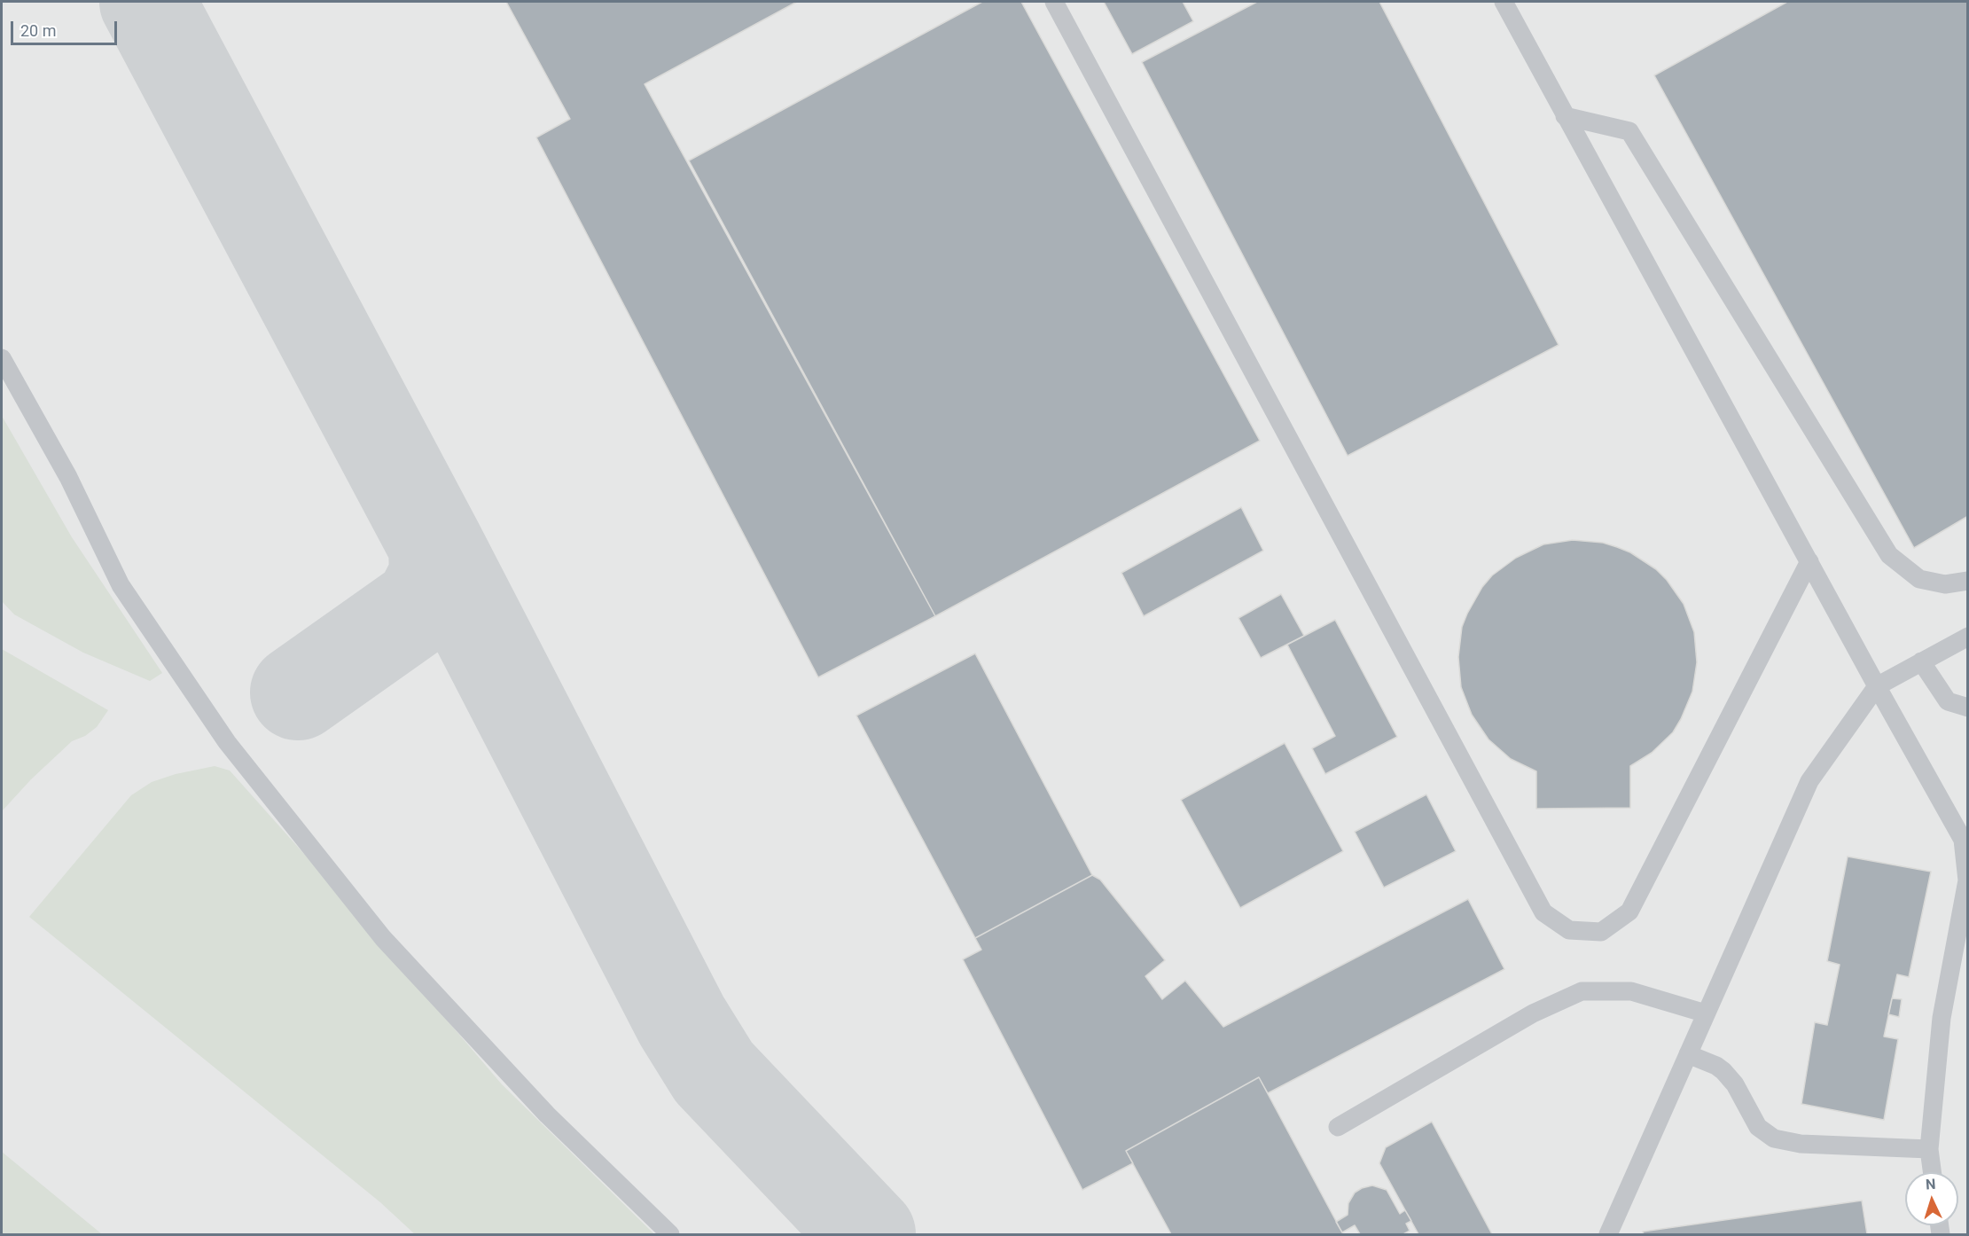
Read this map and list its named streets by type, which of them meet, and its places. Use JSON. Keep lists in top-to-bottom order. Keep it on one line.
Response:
{"scale_bar":"20 m","north":"top"}
